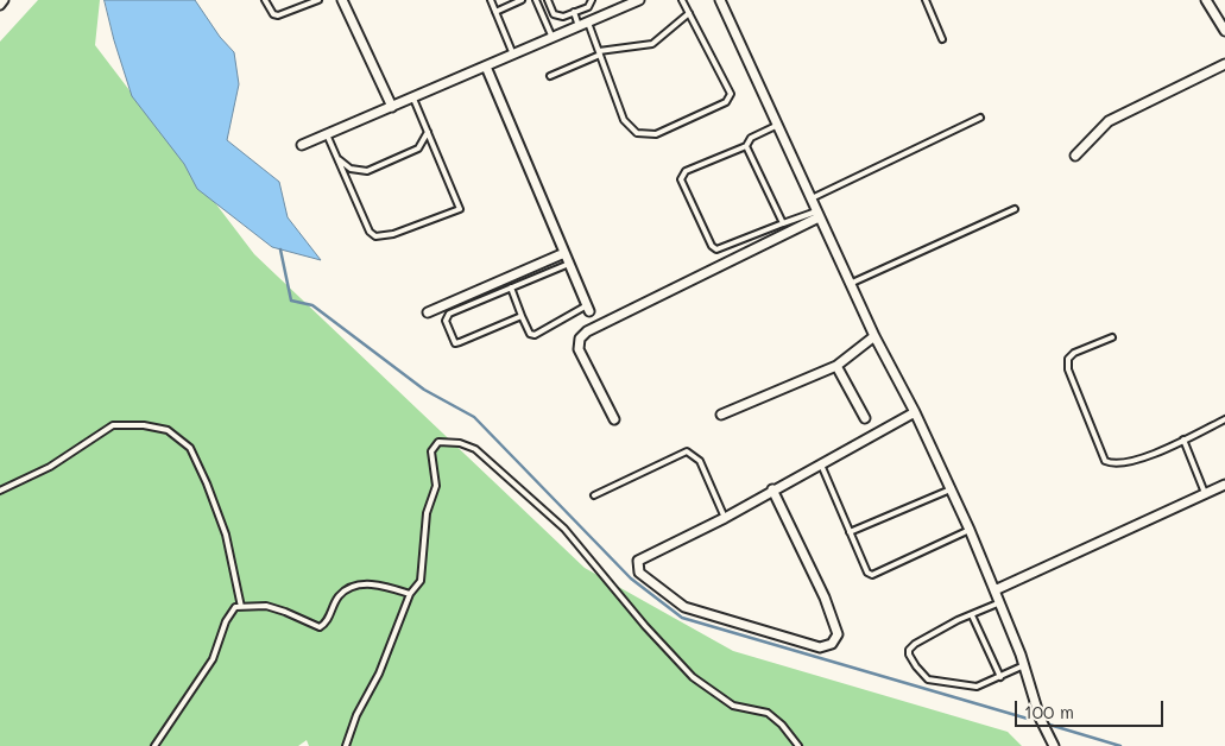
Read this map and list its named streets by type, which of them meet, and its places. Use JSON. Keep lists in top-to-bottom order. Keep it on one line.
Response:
{"scale_bar":"100 m"}
